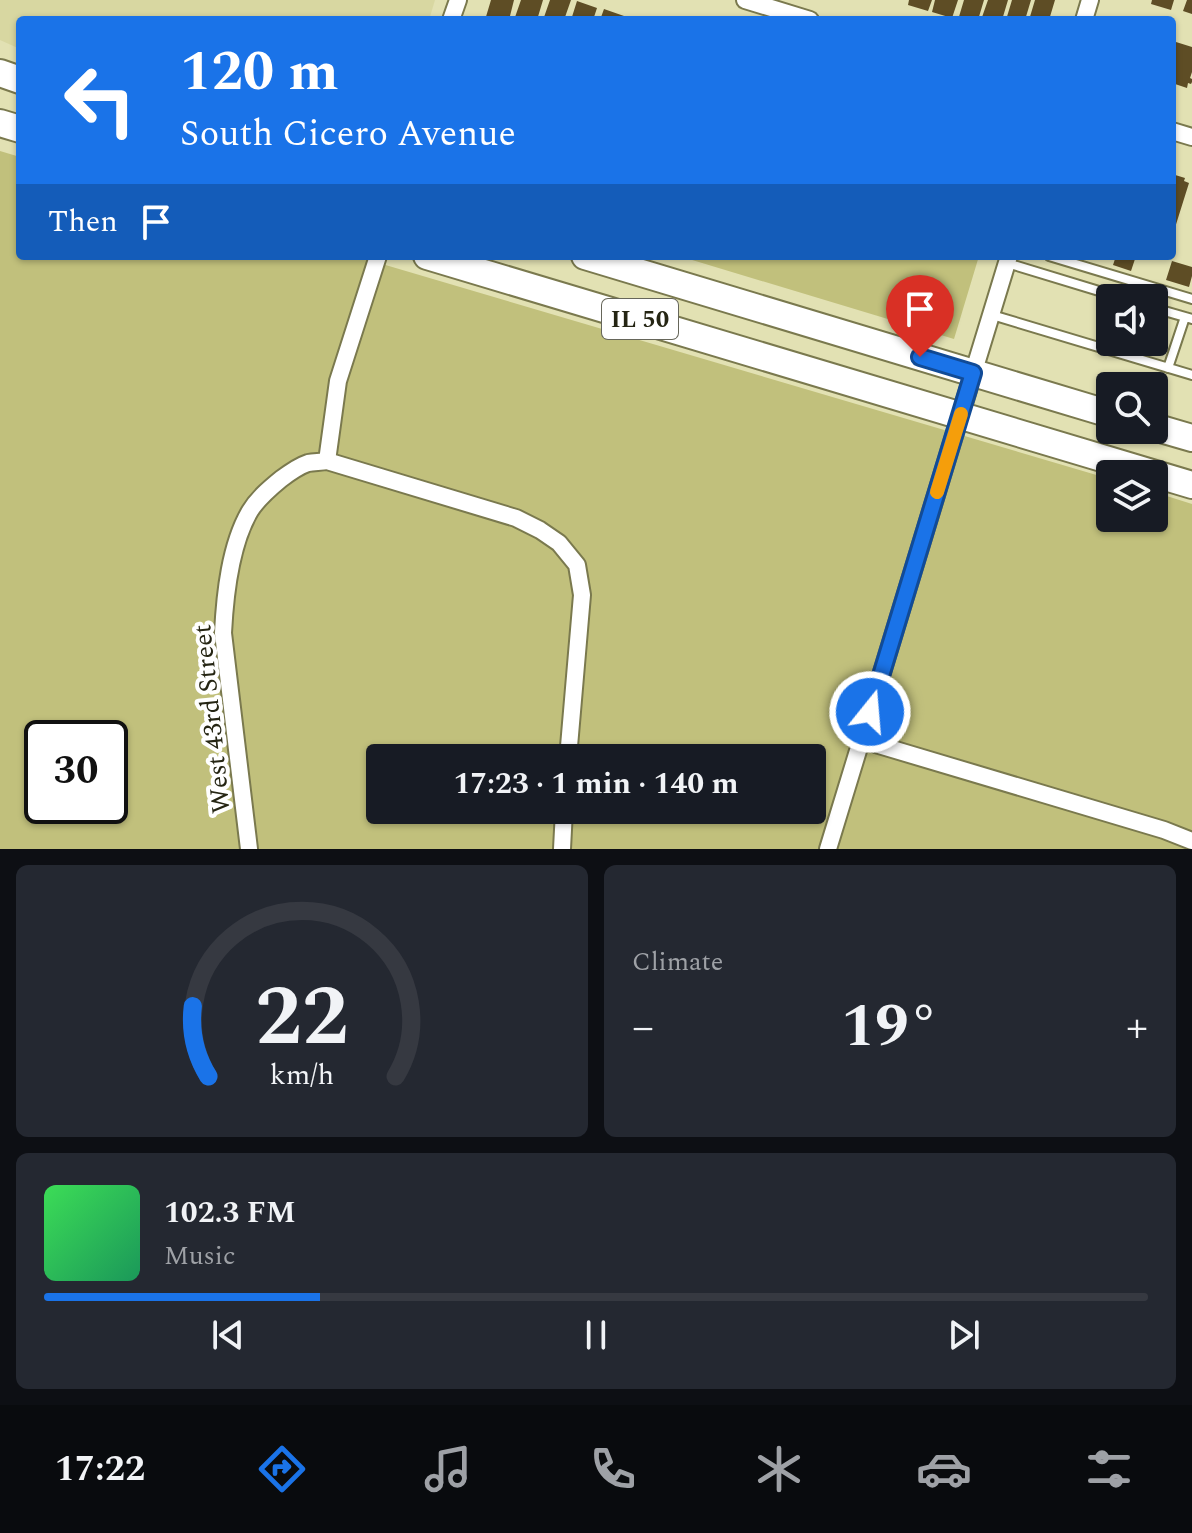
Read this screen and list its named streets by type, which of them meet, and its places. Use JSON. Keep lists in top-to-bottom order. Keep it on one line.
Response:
{"streets":{"main road":["IL 50"],"street":["West 43rd Street"]},"page":{"turn":["120 m","South Cicero Avenue"],"then":"Then","limit":"30","trip":"17:23 · 1 min · 140 m","tile":"Climate","heat":["−","19°","+"],"song":["102.3 FM","Music"],"tabs":"17:22","gauge":["22","km/h"]}}
